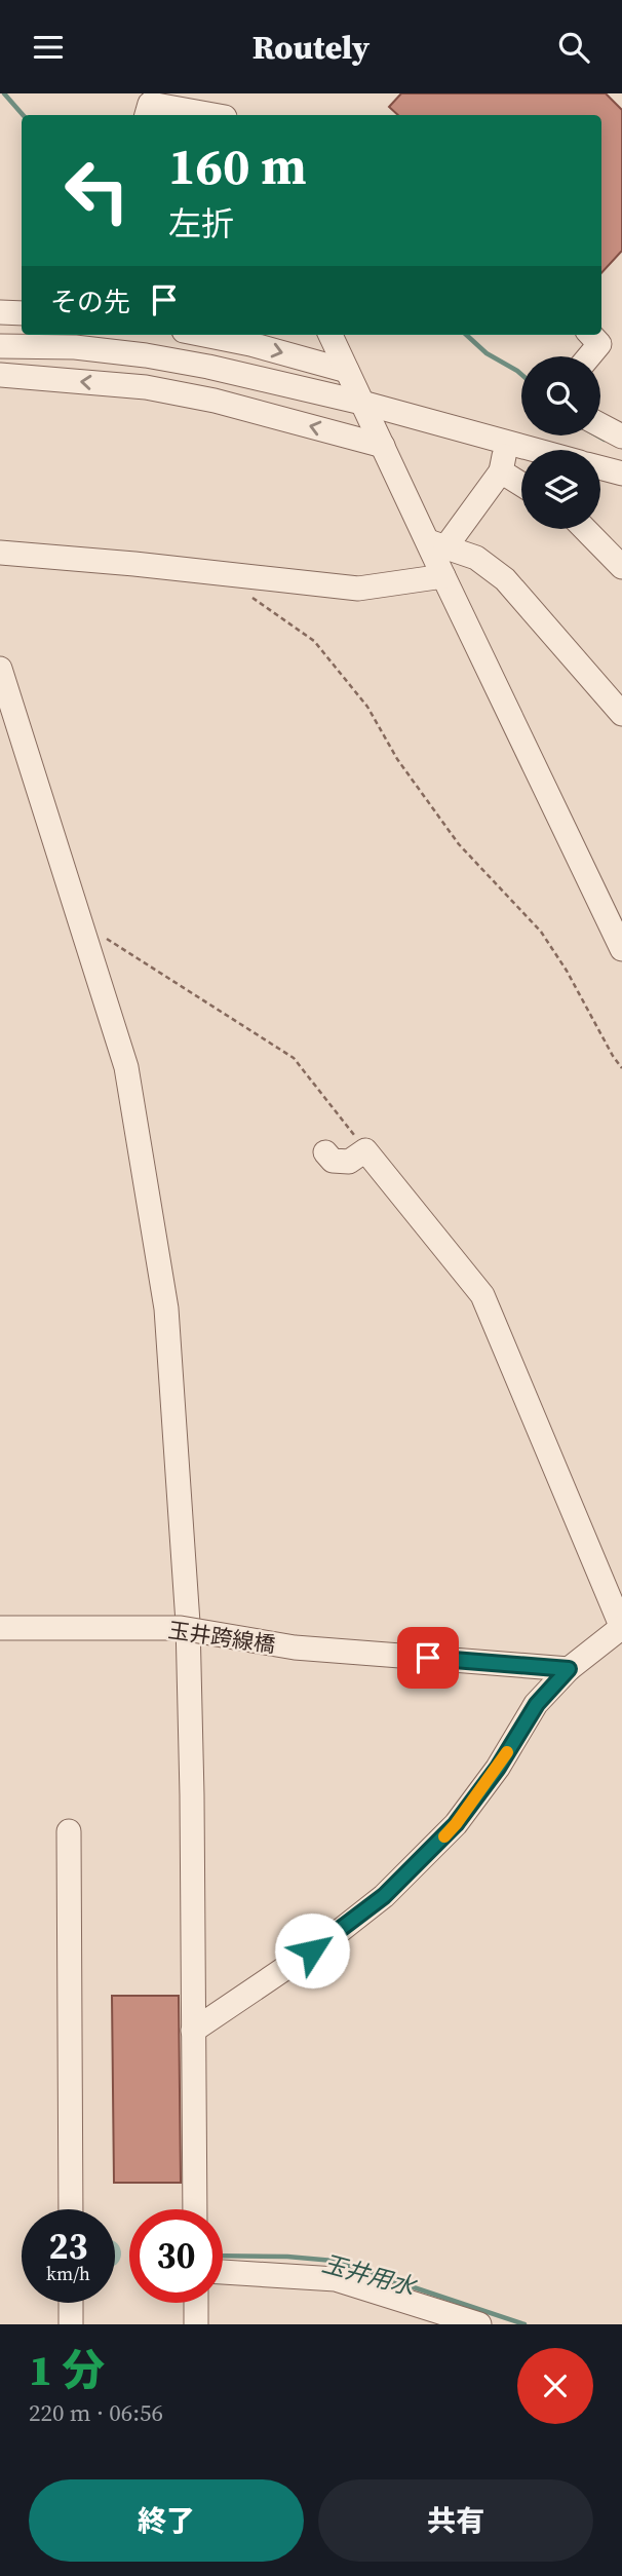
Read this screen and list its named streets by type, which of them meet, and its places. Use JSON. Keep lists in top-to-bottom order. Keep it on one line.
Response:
{"streets":{"street":["玉井跨線橋"]},"water":["玉井用水"],"page":{"header":"Routely","turn":["160 m","左折"],"then":"その先","speed":"23 km/h","limit":"30","heading":["1 分","220 m · 06:56"],"buttons":["終了","共有"]}}
